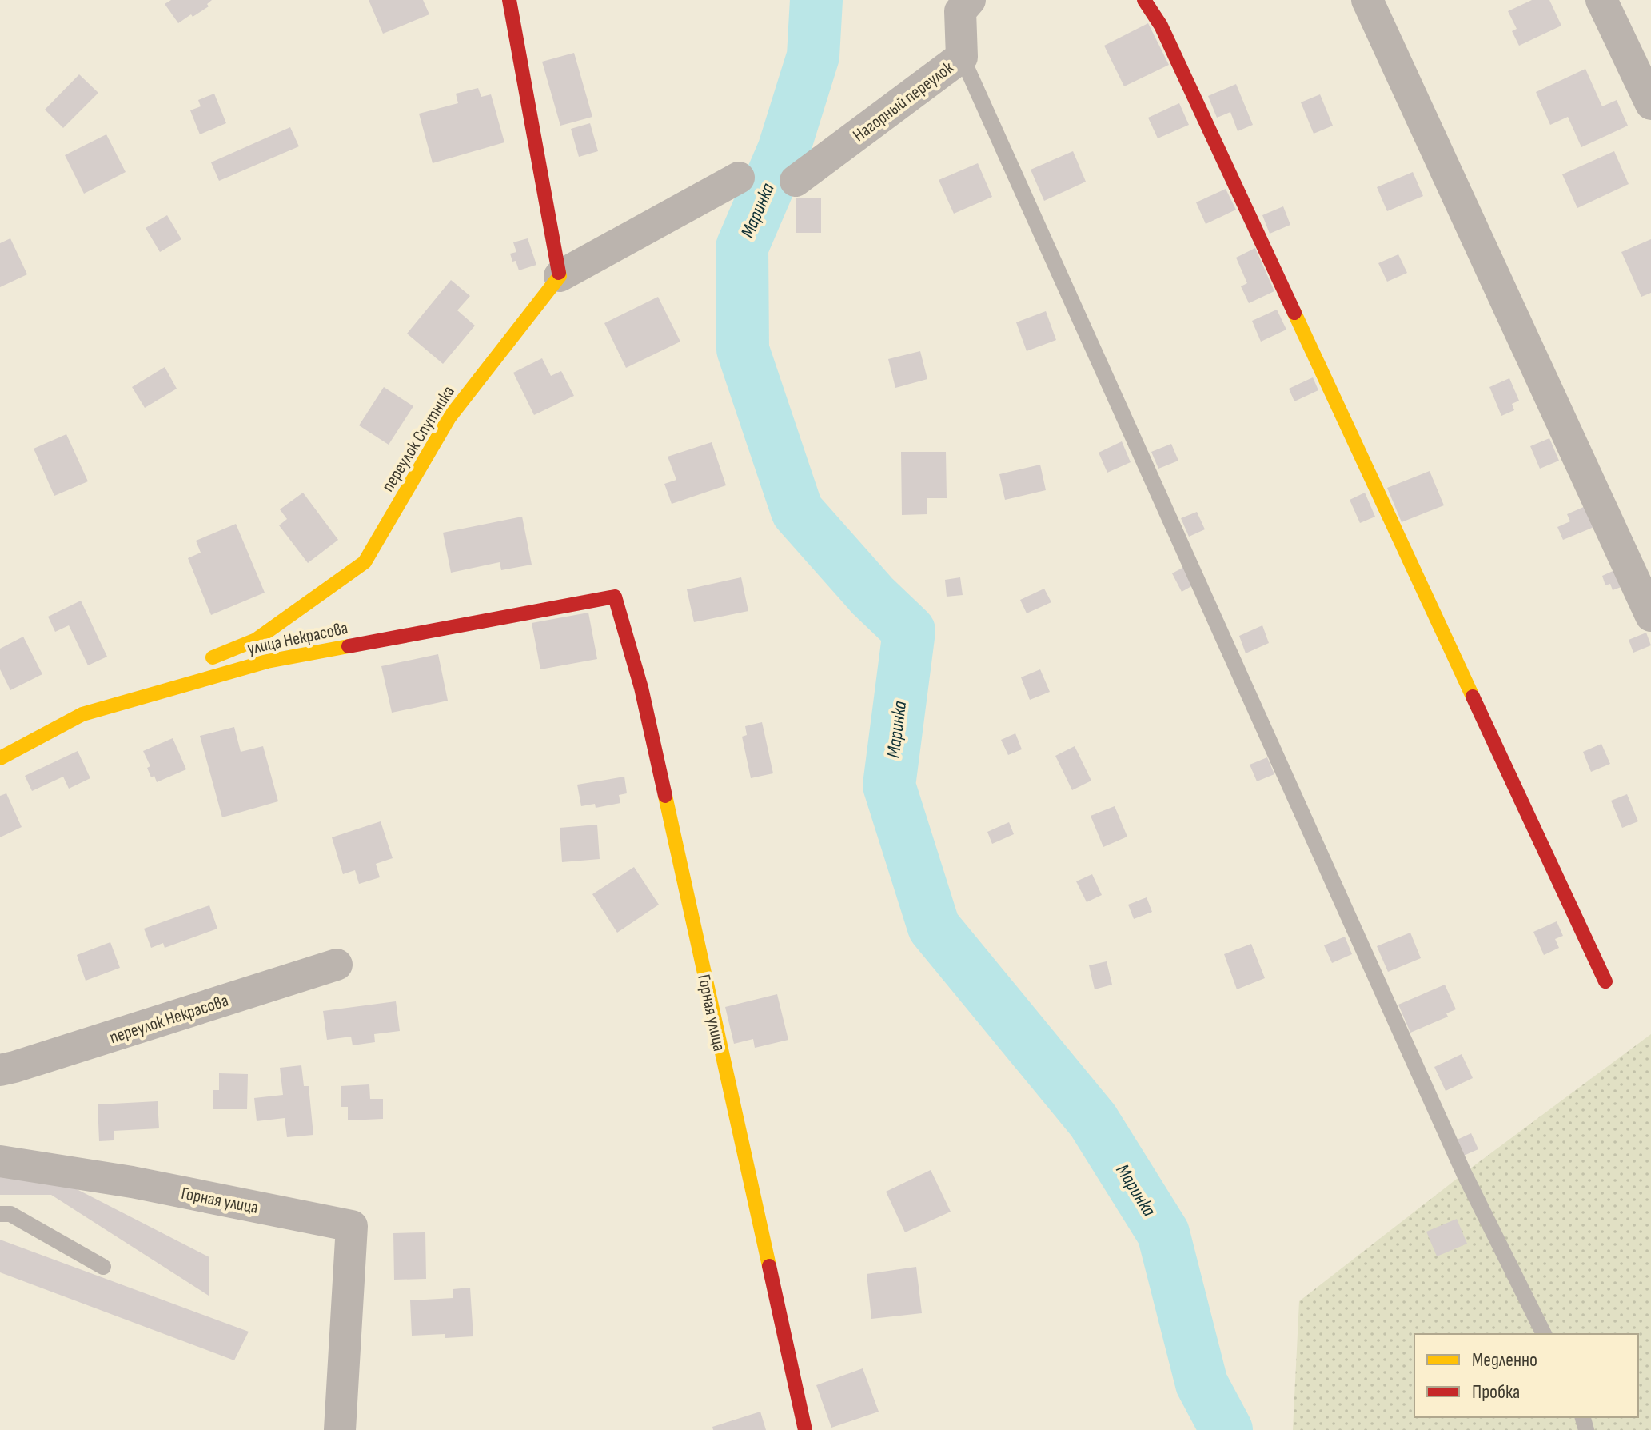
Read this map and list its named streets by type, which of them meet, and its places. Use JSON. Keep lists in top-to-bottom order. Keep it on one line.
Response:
{"streets":{"street":["Нагорный переулок","переулок Спутника","улица Некрасова","Горная улица","переулок Некрасова"]},"crossings":[["переулок Спутника","улица Некрасова"],["улица Некрасова","Горная улица"]],"water":["Маринка"],"legend":["Медленно","Пробка"]}
